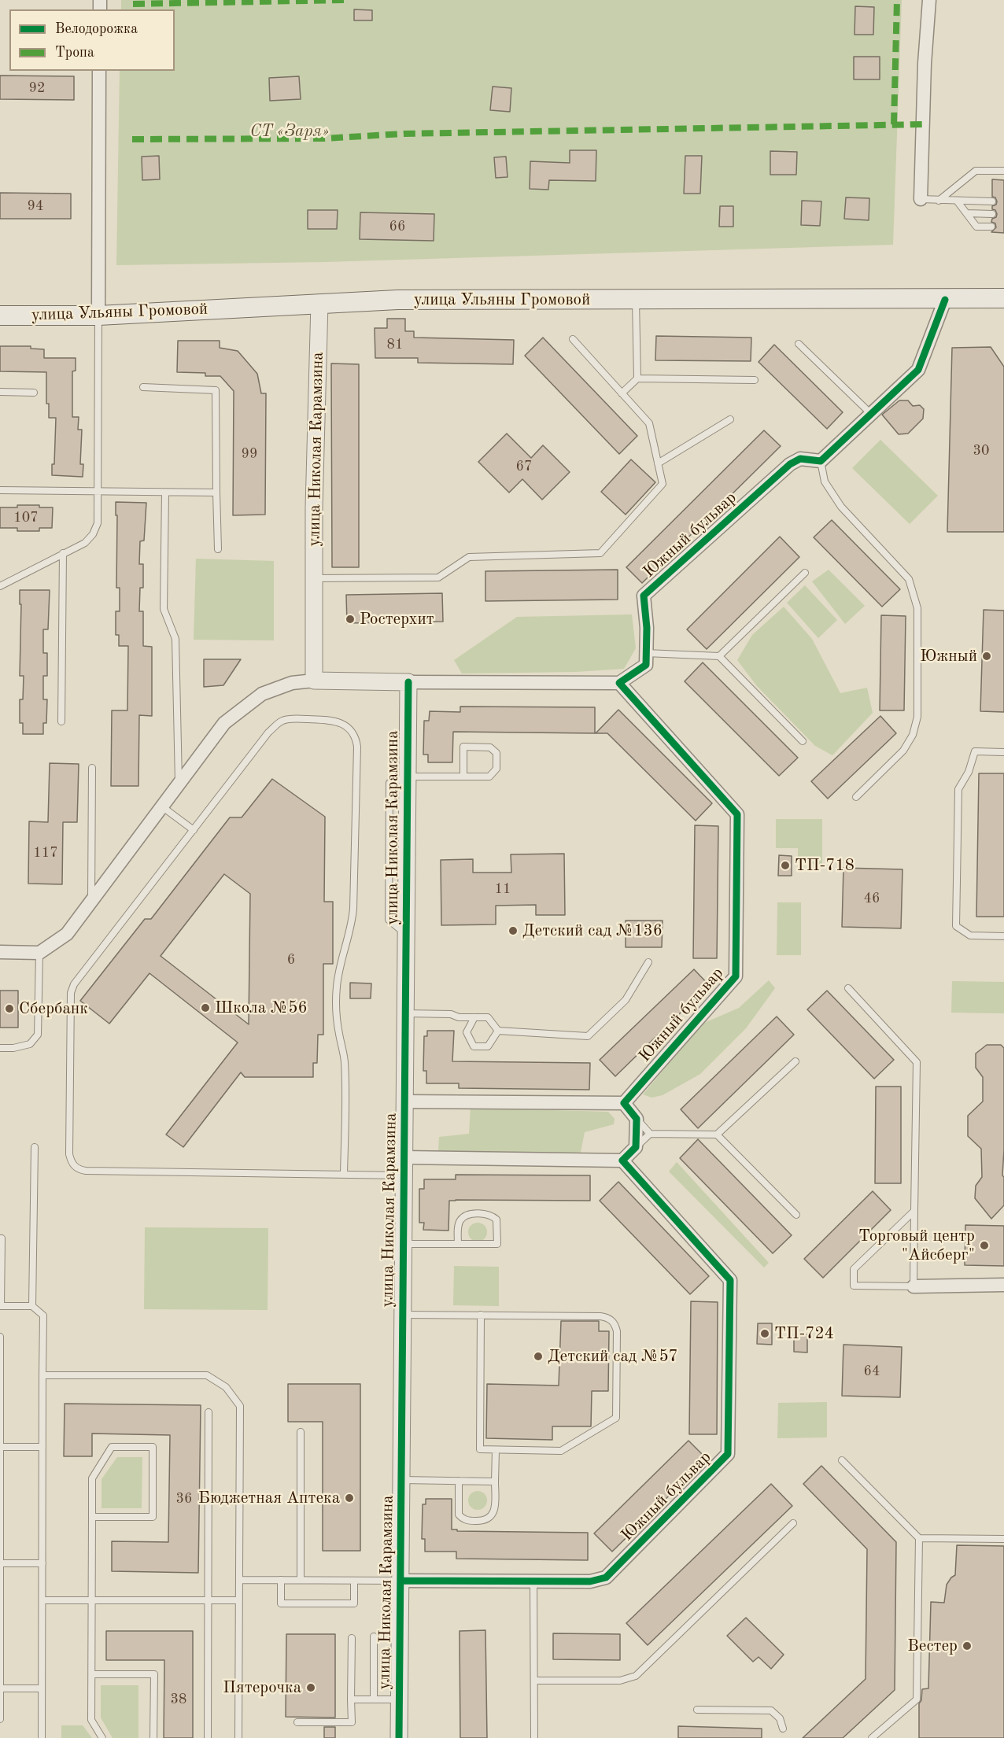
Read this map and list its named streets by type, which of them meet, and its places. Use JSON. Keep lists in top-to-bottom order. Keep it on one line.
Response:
{"streets":{"main road":["улица Ульяны Громовой"],"street":["улица Николая Карамзина","Южный бульвар"]},"crossings":[["улица Ульяны Громовой","улица Николая Карамзина"],["улица Николая Карамзина","Южный бульвар"]],"parks":["СТ «Заря»"],"places":["Ростерхит","Южный","ТП-718","Детский сад №136","Школа №56","Сбербанк","Торговый центр \"Айсберг\"","ТП-724","Детский сад №57","Бюджетная Аптека","Вестер","Пятерочка"],"house_numbers":["92","94","66","81","30","99","67","107","117","11","46","6","64","36","38"],"legend":["Велодорожка","Тропа"]}
